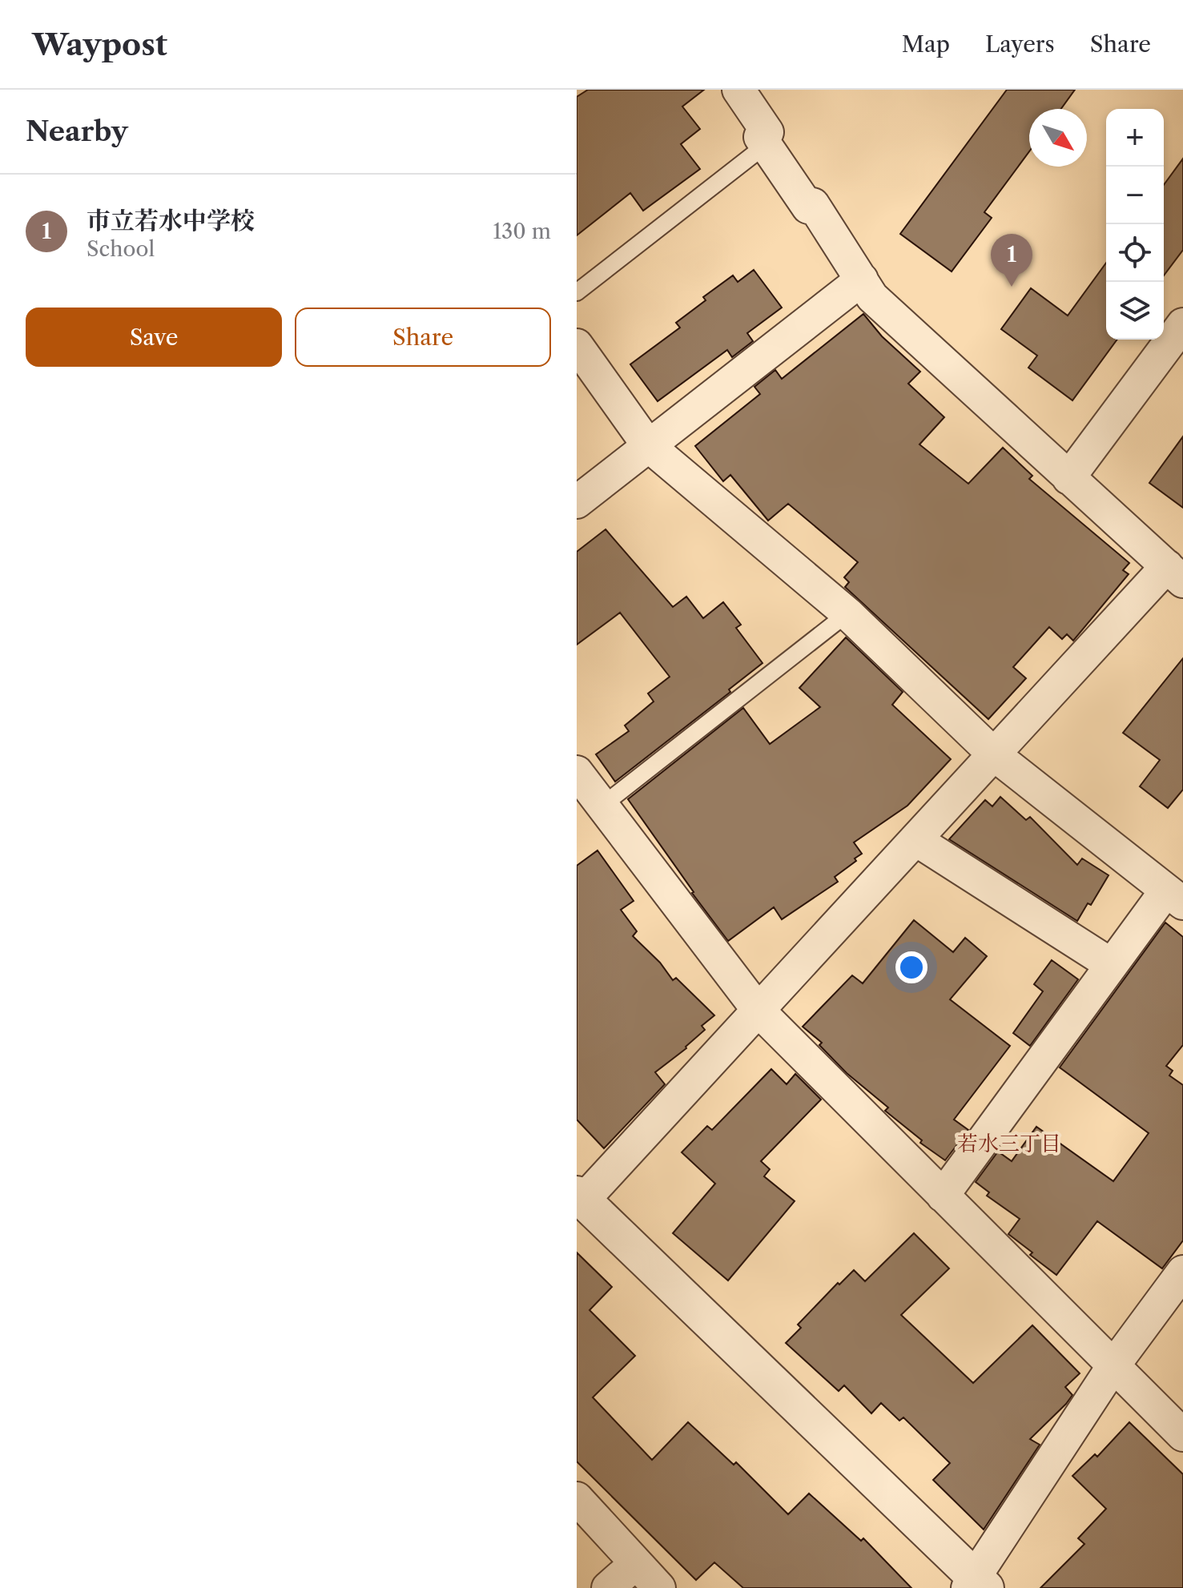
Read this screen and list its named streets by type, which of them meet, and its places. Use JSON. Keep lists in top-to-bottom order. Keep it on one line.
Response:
{"districts":["若水三丁目"],"north":"bottom right","page":{"header":"Waypost","nav":["Map","Layers","Share"],"heading":"Nearby","map_buttons":["+","−"],"list":[{"mark":"1","name":"市立若水中学校","note":"School","value":"130 m"}],"pins":"1","buttons":["Save","Share"]}}
